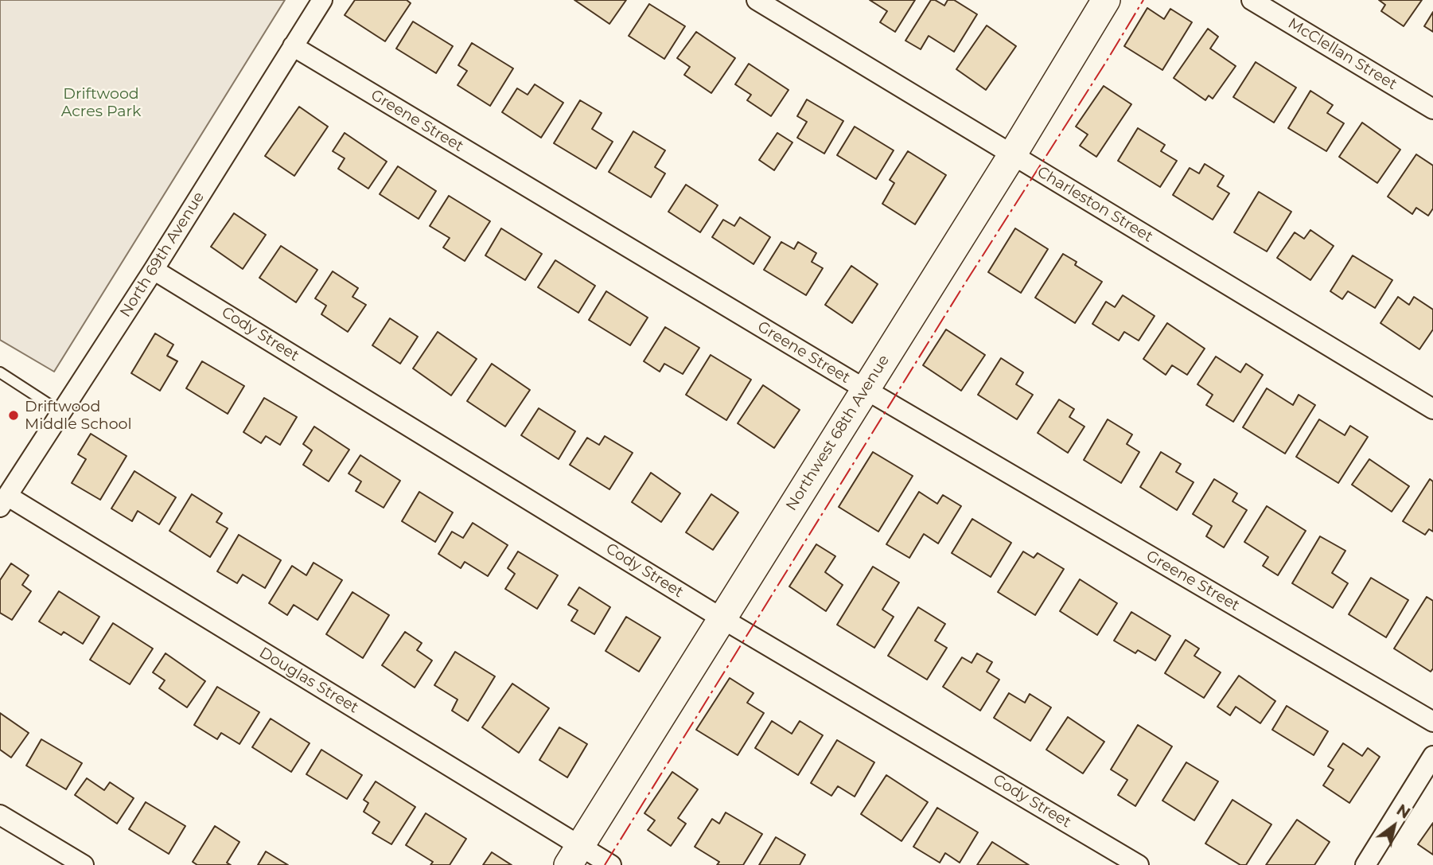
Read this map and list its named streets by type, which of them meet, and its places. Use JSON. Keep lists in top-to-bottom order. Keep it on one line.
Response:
{"streets":{"street":["McClellan Street","Greene Street","Charleston Street","North 69th Avenue","Cody Street","Northwest 68th Avenue","Douglas Street"]},"crossings":[["Greene Street","North 69th Avenue"],["Greene Street","Northwest 68th Avenue"],["Charleston Street","Northwest 68th Avenue"],["North 69th Avenue","Cody Street"],["North 69th Avenue","Douglas Street"],["Cody Street","Northwest 68th Avenue"],["Northwest 68th Avenue","Douglas Street"]],"parks":["Driftwood Acres Park"],"places":["Driftwood Middle School"],"north":"top right"}
